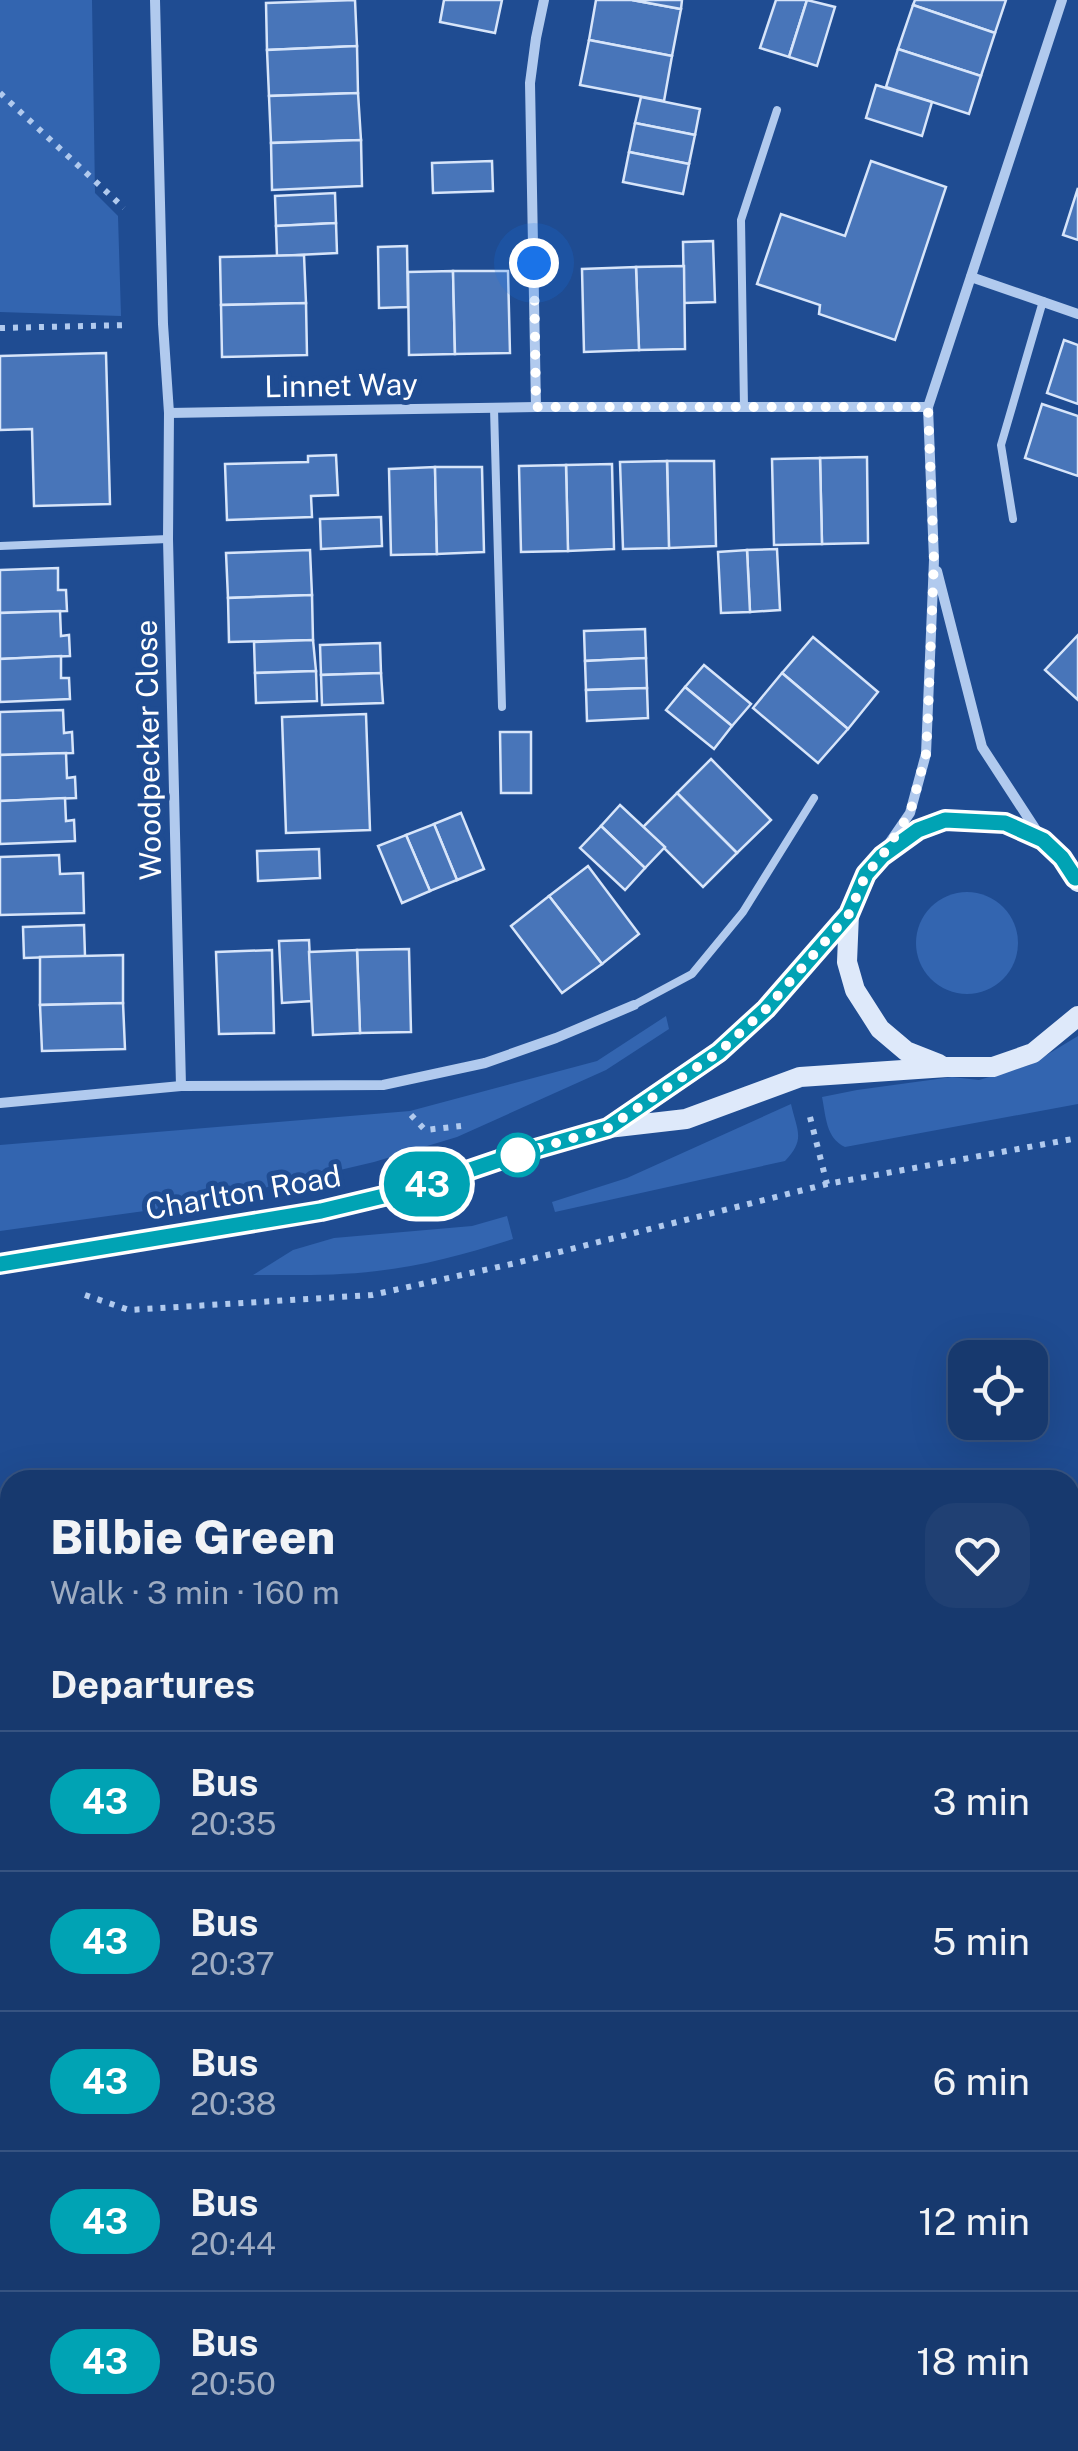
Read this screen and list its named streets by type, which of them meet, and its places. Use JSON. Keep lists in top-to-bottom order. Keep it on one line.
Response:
{"streets":{"street":["Linnet Way","Woodpecker Close","Charlton Road"]},"crossings":[["Linnet Way","Woodpecker Close"]],"lines":["bus line 43"],"page":{"on_map":"43","heading":[["Bilbie Green","Walk · 3 min · 160 m"],"Departures"],"list":[{"mark":"43","name":"Bus","note":"20:35","value":"3 min"},{"mark":"43","name":"Bus","note":"20:37","value":"5 min"},{"mark":"43","name":"Bus","note":"20:38","value":"6 min"},{"mark":"43","name":"Bus","note":"20:44","value":"12 min"},{"mark":"43","name":"Bus","note":"20:50","value":"18 min"}]}}
